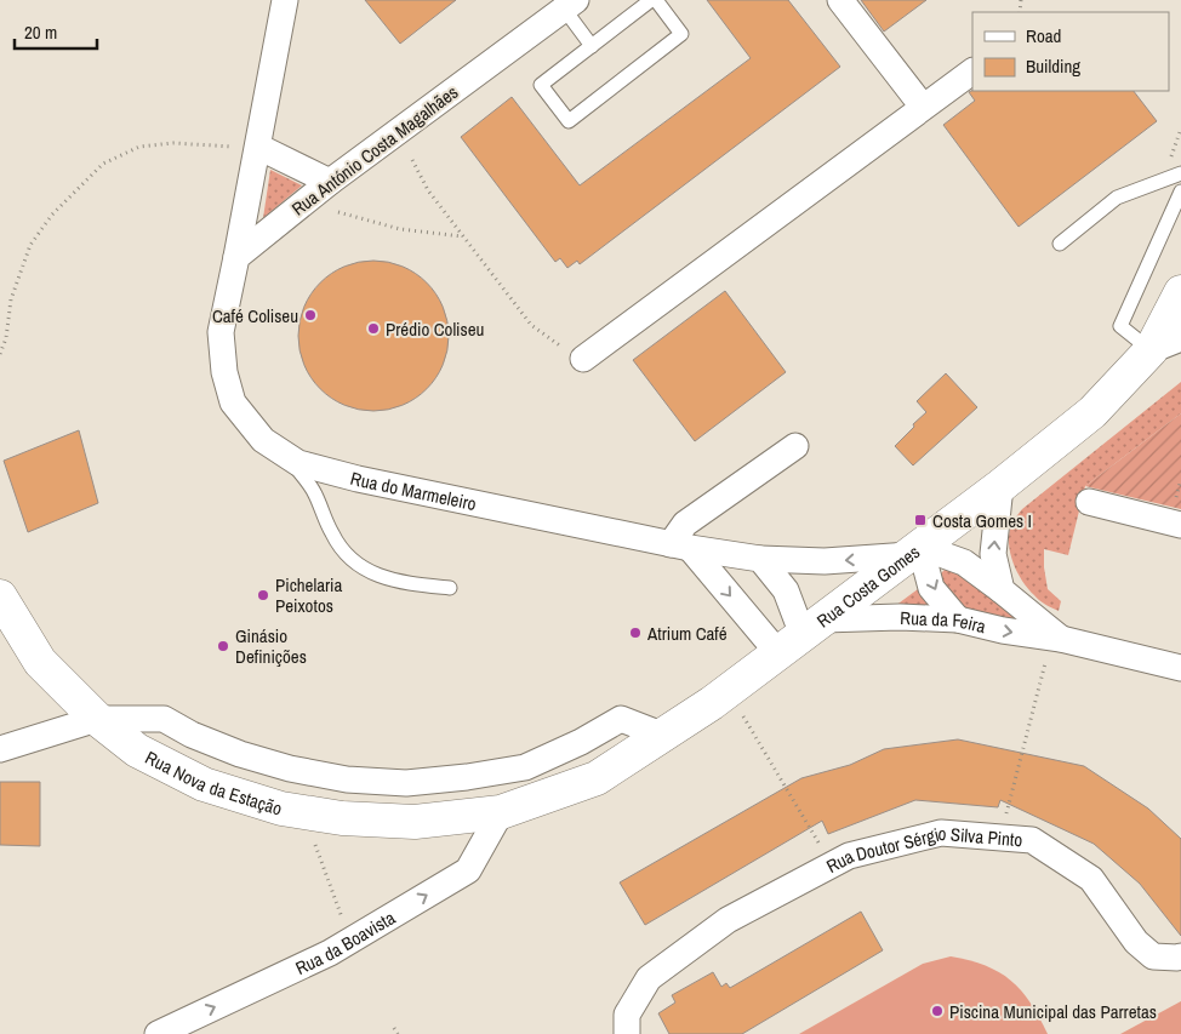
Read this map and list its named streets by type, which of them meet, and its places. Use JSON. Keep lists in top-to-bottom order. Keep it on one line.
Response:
{"streets":{"street":["Rua António Costa Magalhães","Rua do Marmeleiro","Rua Costa Gomes","Rua da Feira","Rua Nova da Estação","Rua Doutor Sérgio Silva Pinto","Rua da Boavista"]},"crossings":[["Rua António Costa Magalhães","Rua do Marmeleiro"],["Rua do Marmeleiro","Rua Costa Gomes"],["Rua do Marmeleiro","Rua da Feira"],["Rua Costa Gomes","Rua da Feira"],["Rua Costa Gomes","Rua Nova da Estação"],["Rua Costa Gomes","Rua da Boavista"],["Rua Nova da Estação","Rua da Boavista"]],"one_way":["Rua da Boavista"],"places":{"other":["Café Coliseu","Prédio Coliseu","Pichelaria Peixotos","Atrium Café","Ginásio Definições","Piscina Municipal das Parretas"],"transit":["Costa Gomes I"]},"legend":["Road","Building"],"scale_bar":"20 m"}
